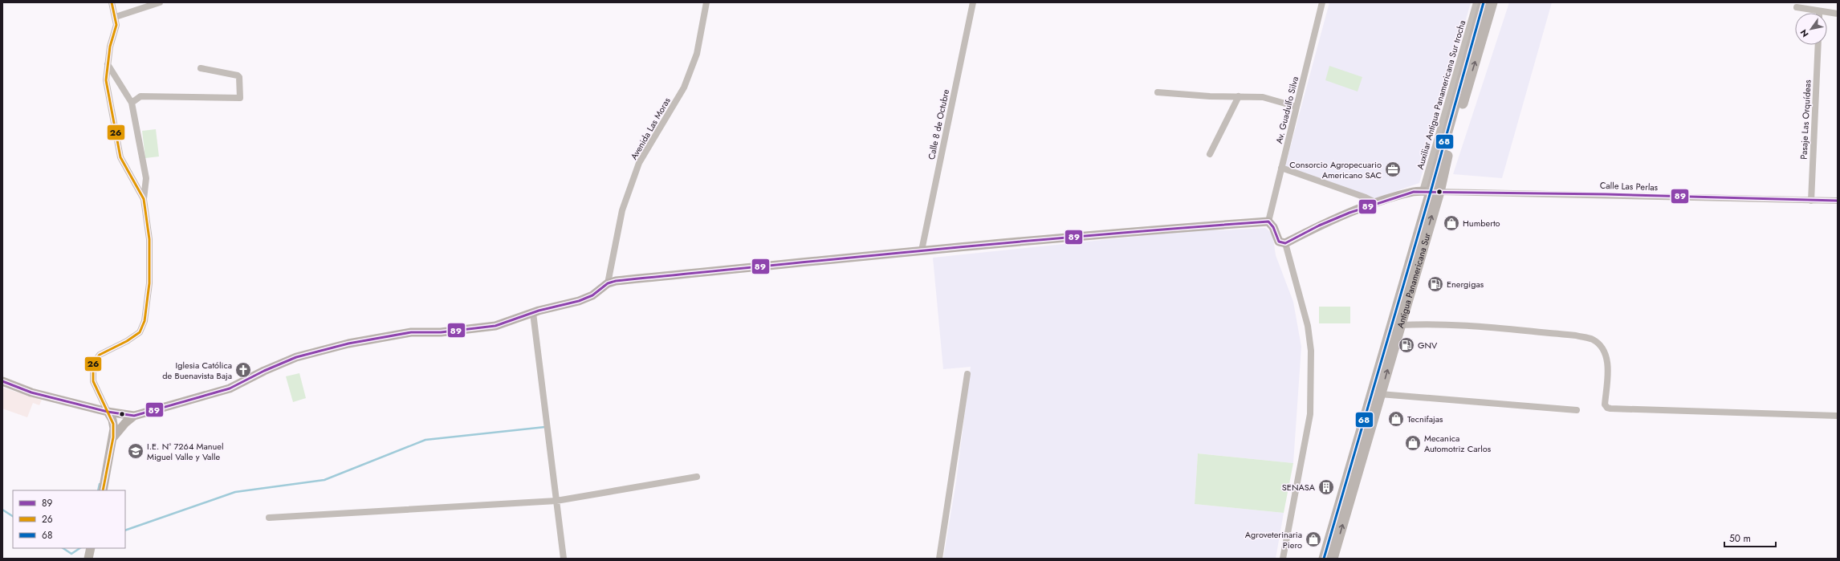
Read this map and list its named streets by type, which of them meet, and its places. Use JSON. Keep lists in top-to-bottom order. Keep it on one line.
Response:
{"streets":{"main road":["Antigua Panamericana Sur"],"street":["Auxiliar Antigua Panamericana Sur trocha","Av. Guadulfo Silva","Pasaje Las Orquídeas","Calle 8 de Octubre","Avenida Las Moras","Calle Las Perlas"]},"crossings":[["Auxiliar Antigua Panamericana Sur trocha","Calle Las Perlas"],["Auxiliar Antigua Panamericana Sur trocha","Antigua Panamericana Sur"],["Pasaje Las Orquídeas","Calle Las Perlas"],["Calle Las Perlas","Antigua Panamericana Sur"]],"places":{"office":["Consorcio Agropecuario Americano SAC"],"shop":["Humberto","Tecnifajas","Mecanica Automotriz Carlos","Agroveterinaria Piero"],"fuel station":["Energigas","GNV"],"church":["Iglesia Católica de Buenavista Baja"],"school or university":["I.E. N° 7264 Manuel Miguel Valle y Valle"],"building":["SENASA"]},"lines":["transit line 26","transit line 68","transit line 89"],"legend":["89","26","68"],"scale_bar":"50 m","north":"bottom left"}
